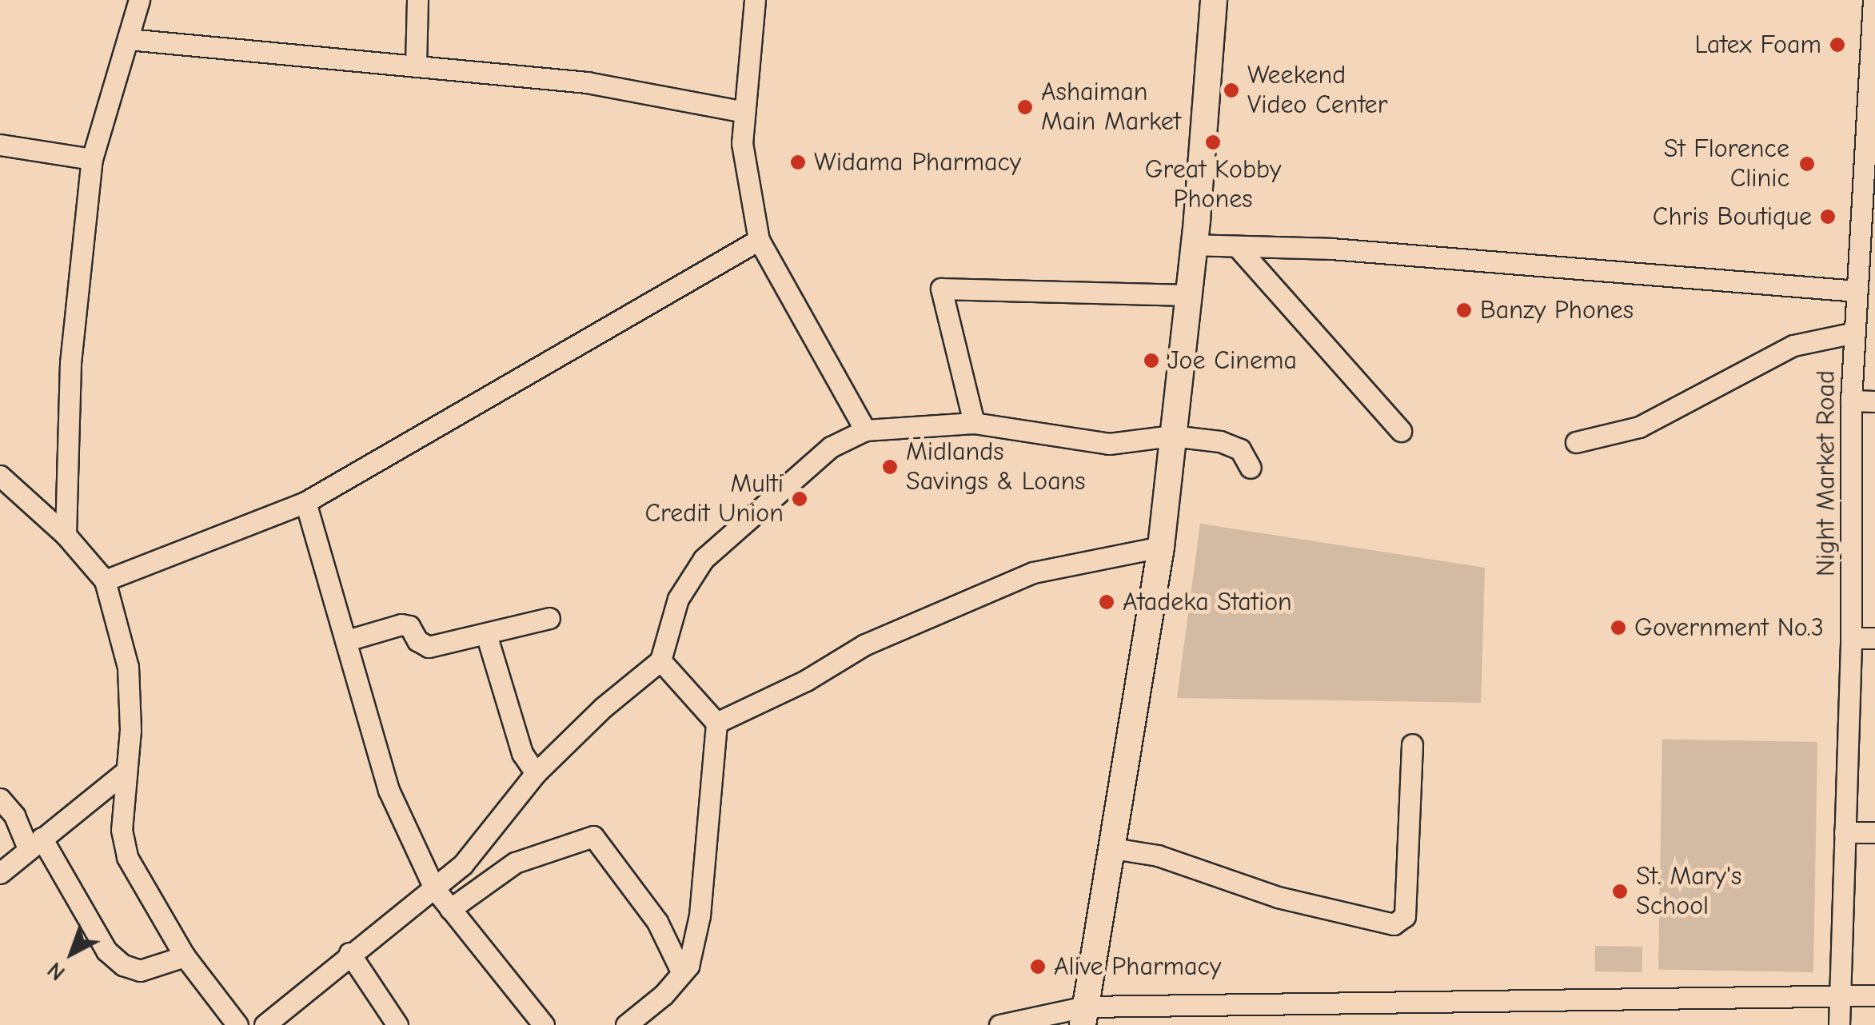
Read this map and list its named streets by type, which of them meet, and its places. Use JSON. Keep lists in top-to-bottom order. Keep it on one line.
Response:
{"streets":{"street":["Night Market Road"]},"places":["Latex Foam","Weekend Video Center","Ashaiman Main Market","Great Kobby Phones","Widama Pharmacy","St Florence Clinic","Chris Boutique","Banzy Phones","Joe Cinema","Midlands Savings & Loans","Multi Credit Union","Atadeka Station","Government No.3","St. Mary's School","Alive Pharmacy"],"north":"bottom left"}
